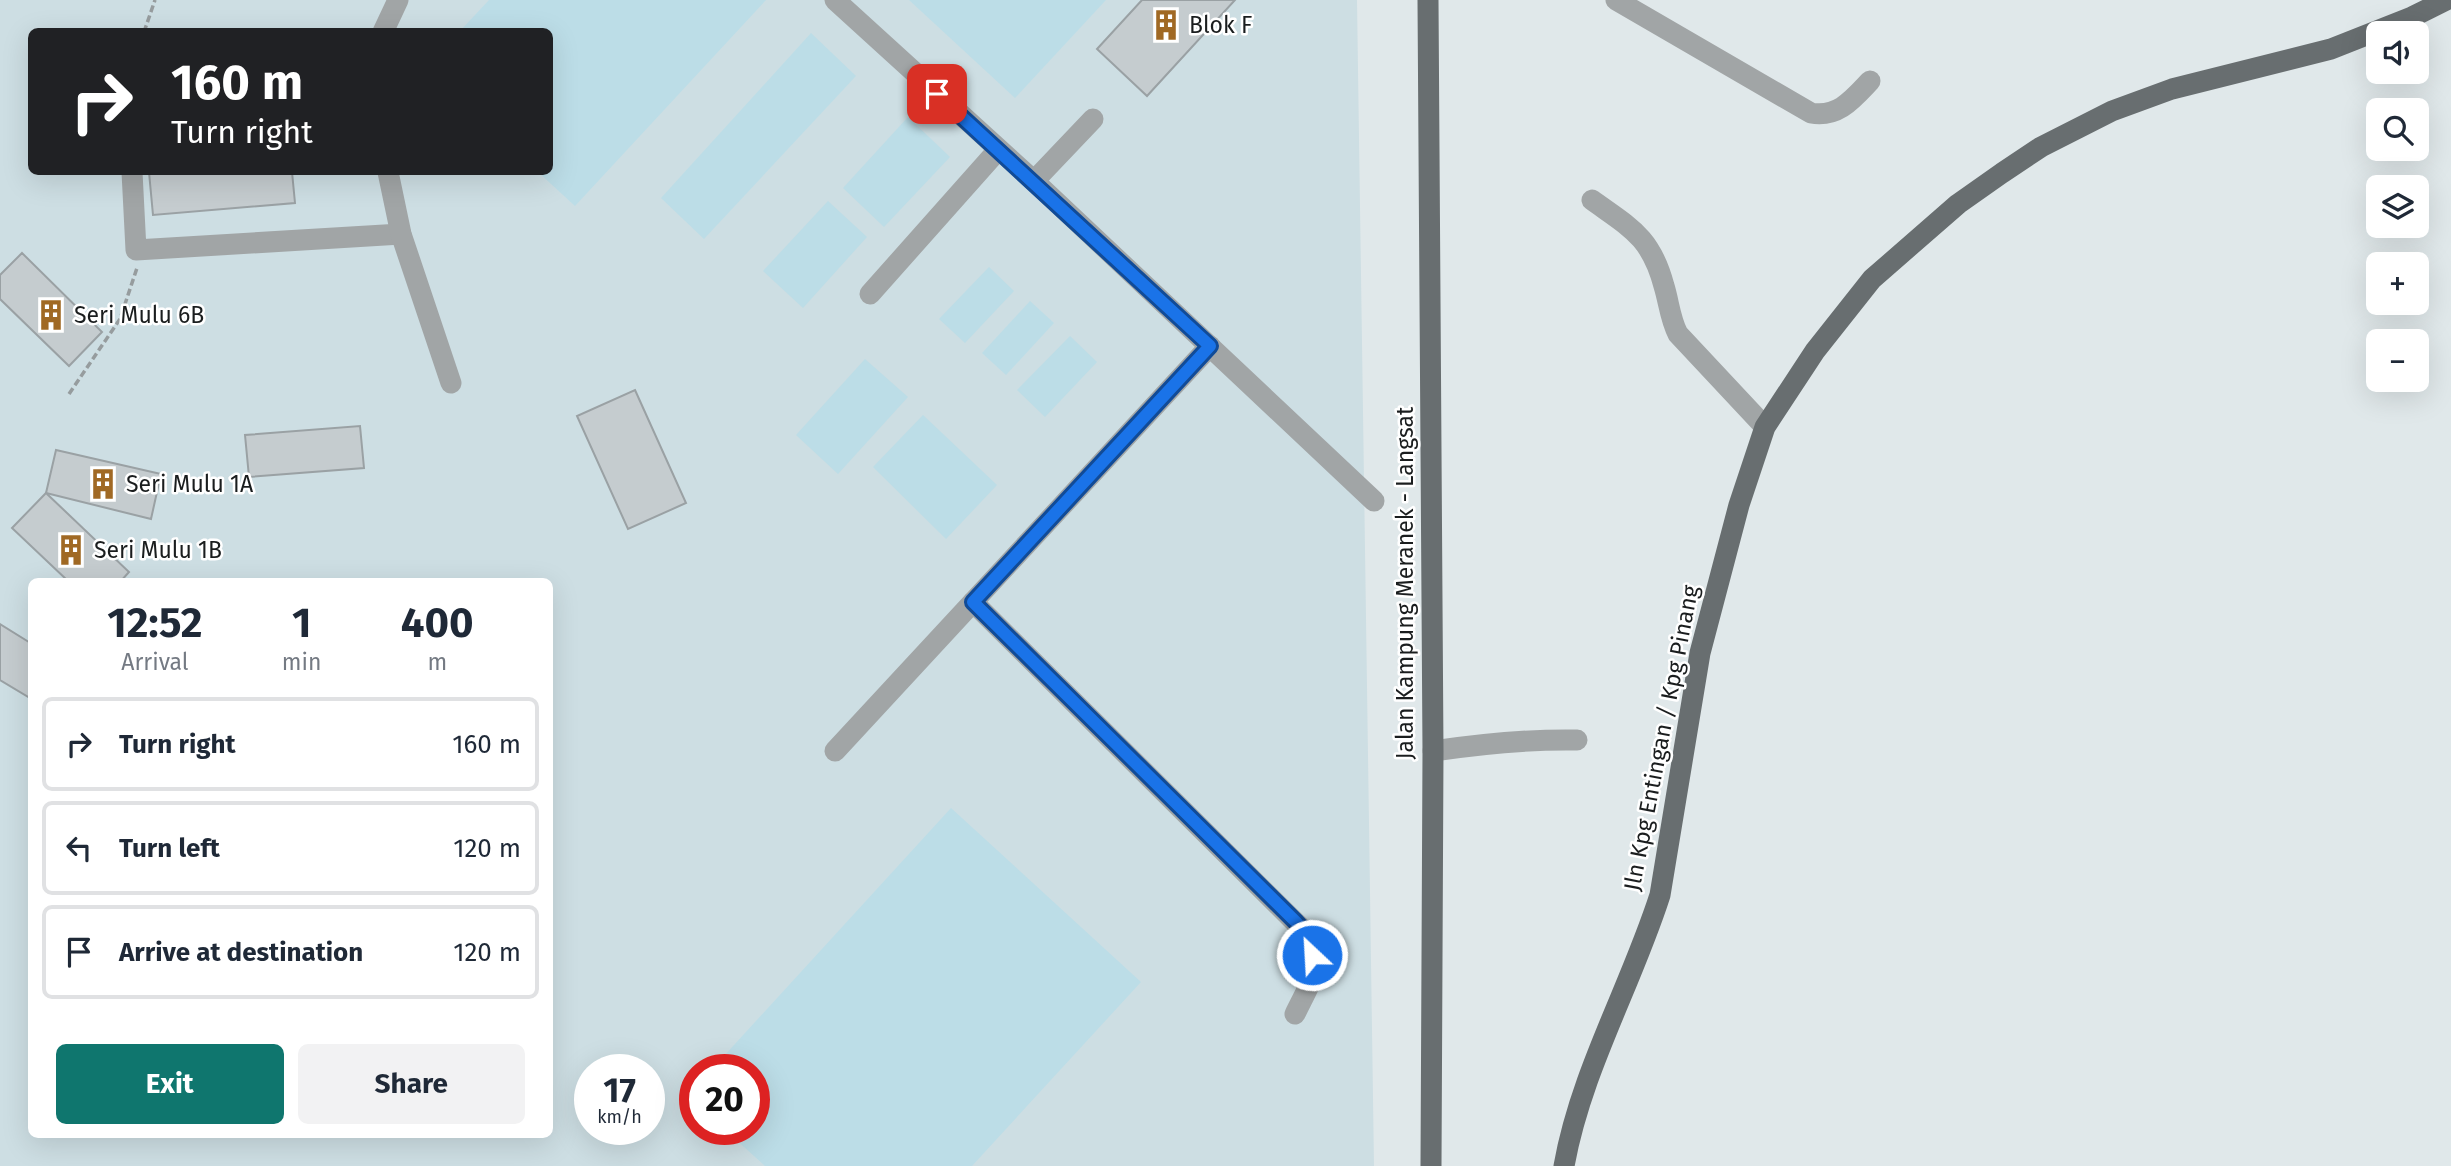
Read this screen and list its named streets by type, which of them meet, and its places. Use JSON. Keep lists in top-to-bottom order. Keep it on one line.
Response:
{"streets":{"main road":["Jalan Kampung Meranek - Langsat","Jln Kpg Entingan / Kpg Pinang"]},"places":{"building":["Blok F","Seri Mulu 6B","Seri Mulu 1A","Seri Mulu 1B"]},"page":{"map_buttons":["+","−"],"turn":["160 m","Turn right"],"eta":["12:52","Arrival","1","min","400","m"],"list":[{"name":"Turn right","value":"160 m"},{"name":"Turn left","value":"120 m"},{"name":"Arrive at destination","value":"120 m"}],"buttons":["Exit","Share"],"speed":"17 km/h","limit":"20"}}
